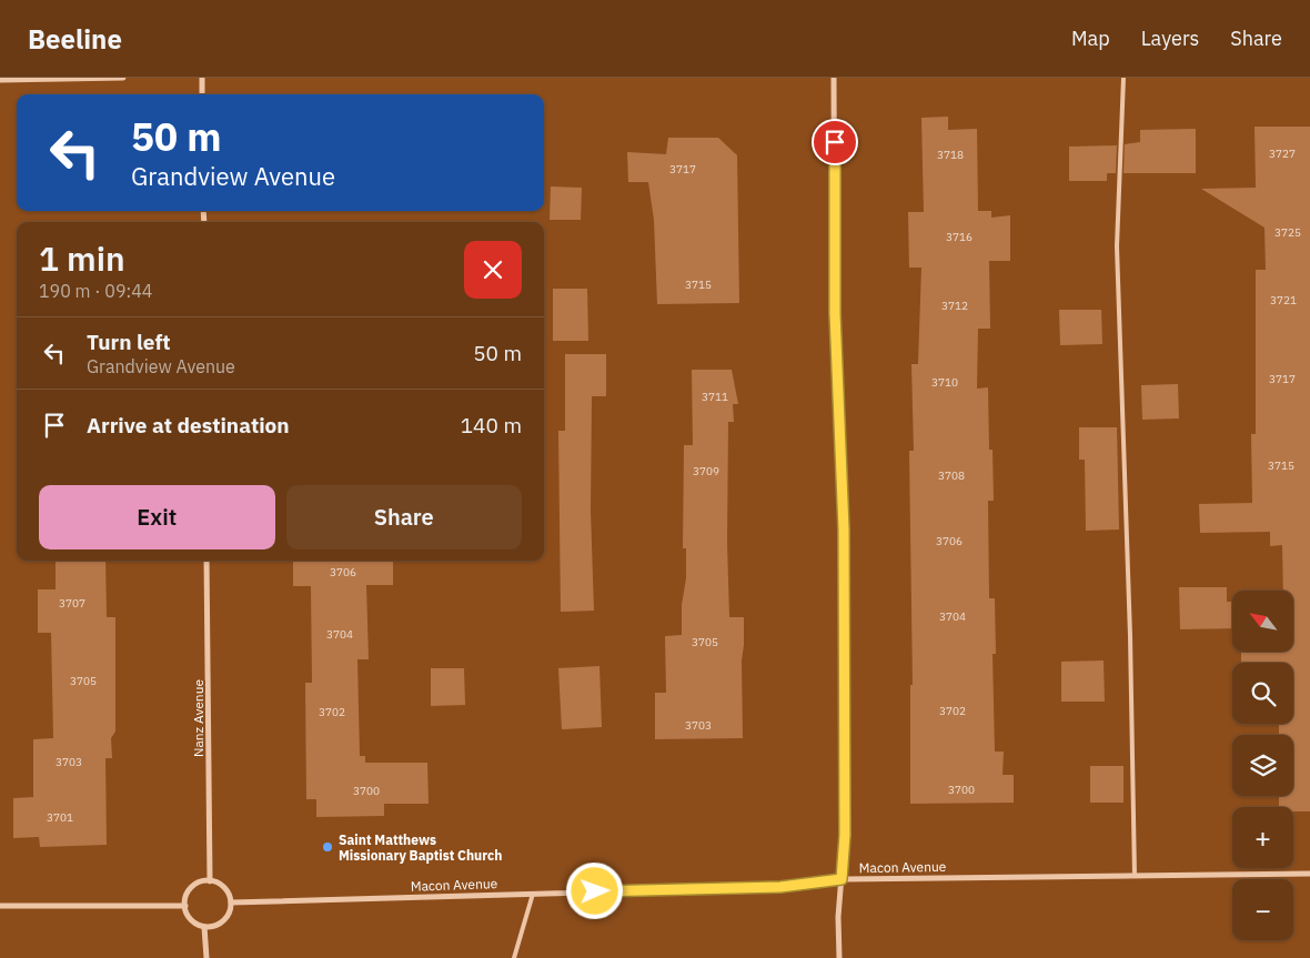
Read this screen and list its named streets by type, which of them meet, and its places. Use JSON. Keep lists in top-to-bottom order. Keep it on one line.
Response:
{"streets":{"street":["Nanz Avenue","Macon Avenue"]},"crossings":[["Nanz Avenue","Macon Avenue"]],"places":["Saint Matthews Missionary Baptist Church"],"house_numbers":["3727","3718","3717","3725","3716","3715","3721","3712","3717","3710","3711","3715","3709","3708","3706","3706","3707","3704","3704","3705","3705","3702","3702","3703","3703","3700","3700","3701"],"north":"top left","page":{"header":"Beeline","nav":["Map","Layers","Share"],"turn":["50 m","Grandview Avenue"],"heading":["1 min","190 m · 09:44"],"list":[{"name":"Turn left","note":"Grandview Avenue","value":"50 m"},{"name":"Arrive at destination","value":"140 m"}],"buttons":["Exit","Share"],"map_buttons":["+","−"]}}
